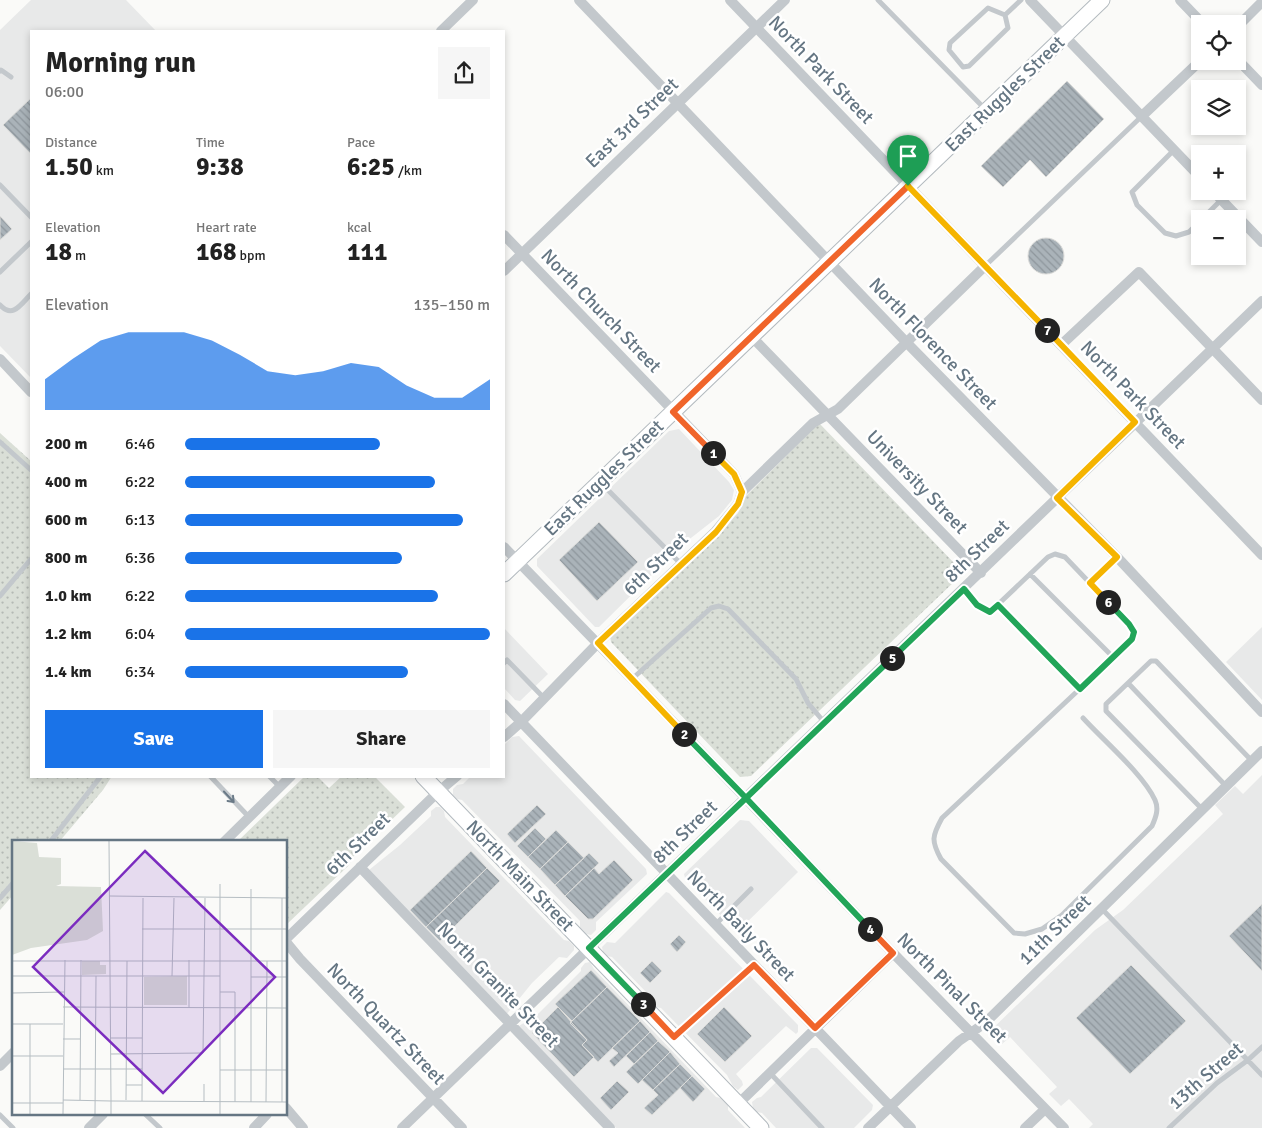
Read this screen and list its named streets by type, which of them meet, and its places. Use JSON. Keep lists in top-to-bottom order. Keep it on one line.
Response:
{"streets":{"street":["North Park Street","East Ruggles Street","East 3rd Street","North Church Street","North Florence Street","University Street","8th Street","6th Street","North Main Street","North Baily Street","11th Street","North Granite Street","North Pinal Street","North Quartz Street"],"lane":["13th Street"]},"crossings":[["North Park Street","East Ruggles Street"],["North Park Street","East 3rd Street"],["North Park Street","8th Street"],["North Park Street","6th Street"],["East Ruggles Street","North Church Street"],["East Ruggles Street","North Florence Street"],["East Ruggles Street","University Street"],["East Ruggles Street","North Pinal Street"],["East 3rd Street","North Church Street"],["East 3rd Street","North Florence Street"],["North Church Street","6th Street"],["North Florence Street","8th Street"],["North Florence Street","6th Street"],["University Street","8th Street"],["University Street","6th Street"],["8th Street","North Main Street"],["8th Street","North Baily Street"],["8th Street","North Granite Street"],["8th Street","North Pinal Street"],["8th Street","North Quartz Street"],["6th Street","North Main Street"],["6th Street","North Baily Street"],["6th Street","North Granite Street"],["6th Street","North Pinal Street"],["North Baily Street","11th Street"],["11th Street","North Pinal Street"]],"page":{"map_buttons":["+","−"],"heading":["Morning run","06:00"],"stats":[["Distance","1.50 km"],["Time","9:38"],["Pace","6:25 /km"],["Elevation","18 m"],["Heart rate","168 bpm"],["kcal","111"]],"chart":["Elevation","135–150 m"],"pins":["7","1","6","5","2","4","3"],"list":[{"name":"200 m","note":"6:46"},{"name":"400 m","note":"6:22"},{"name":"600 m","note":"6:13"},{"name":"800 m","note":"6:36"},{"name":"1.0 km","note":"6:22"},{"name":"1.2 km","note":"6:04"},{"name":"1.4 km","note":"6:34"}],"buttons":["Save","Share"]}}
